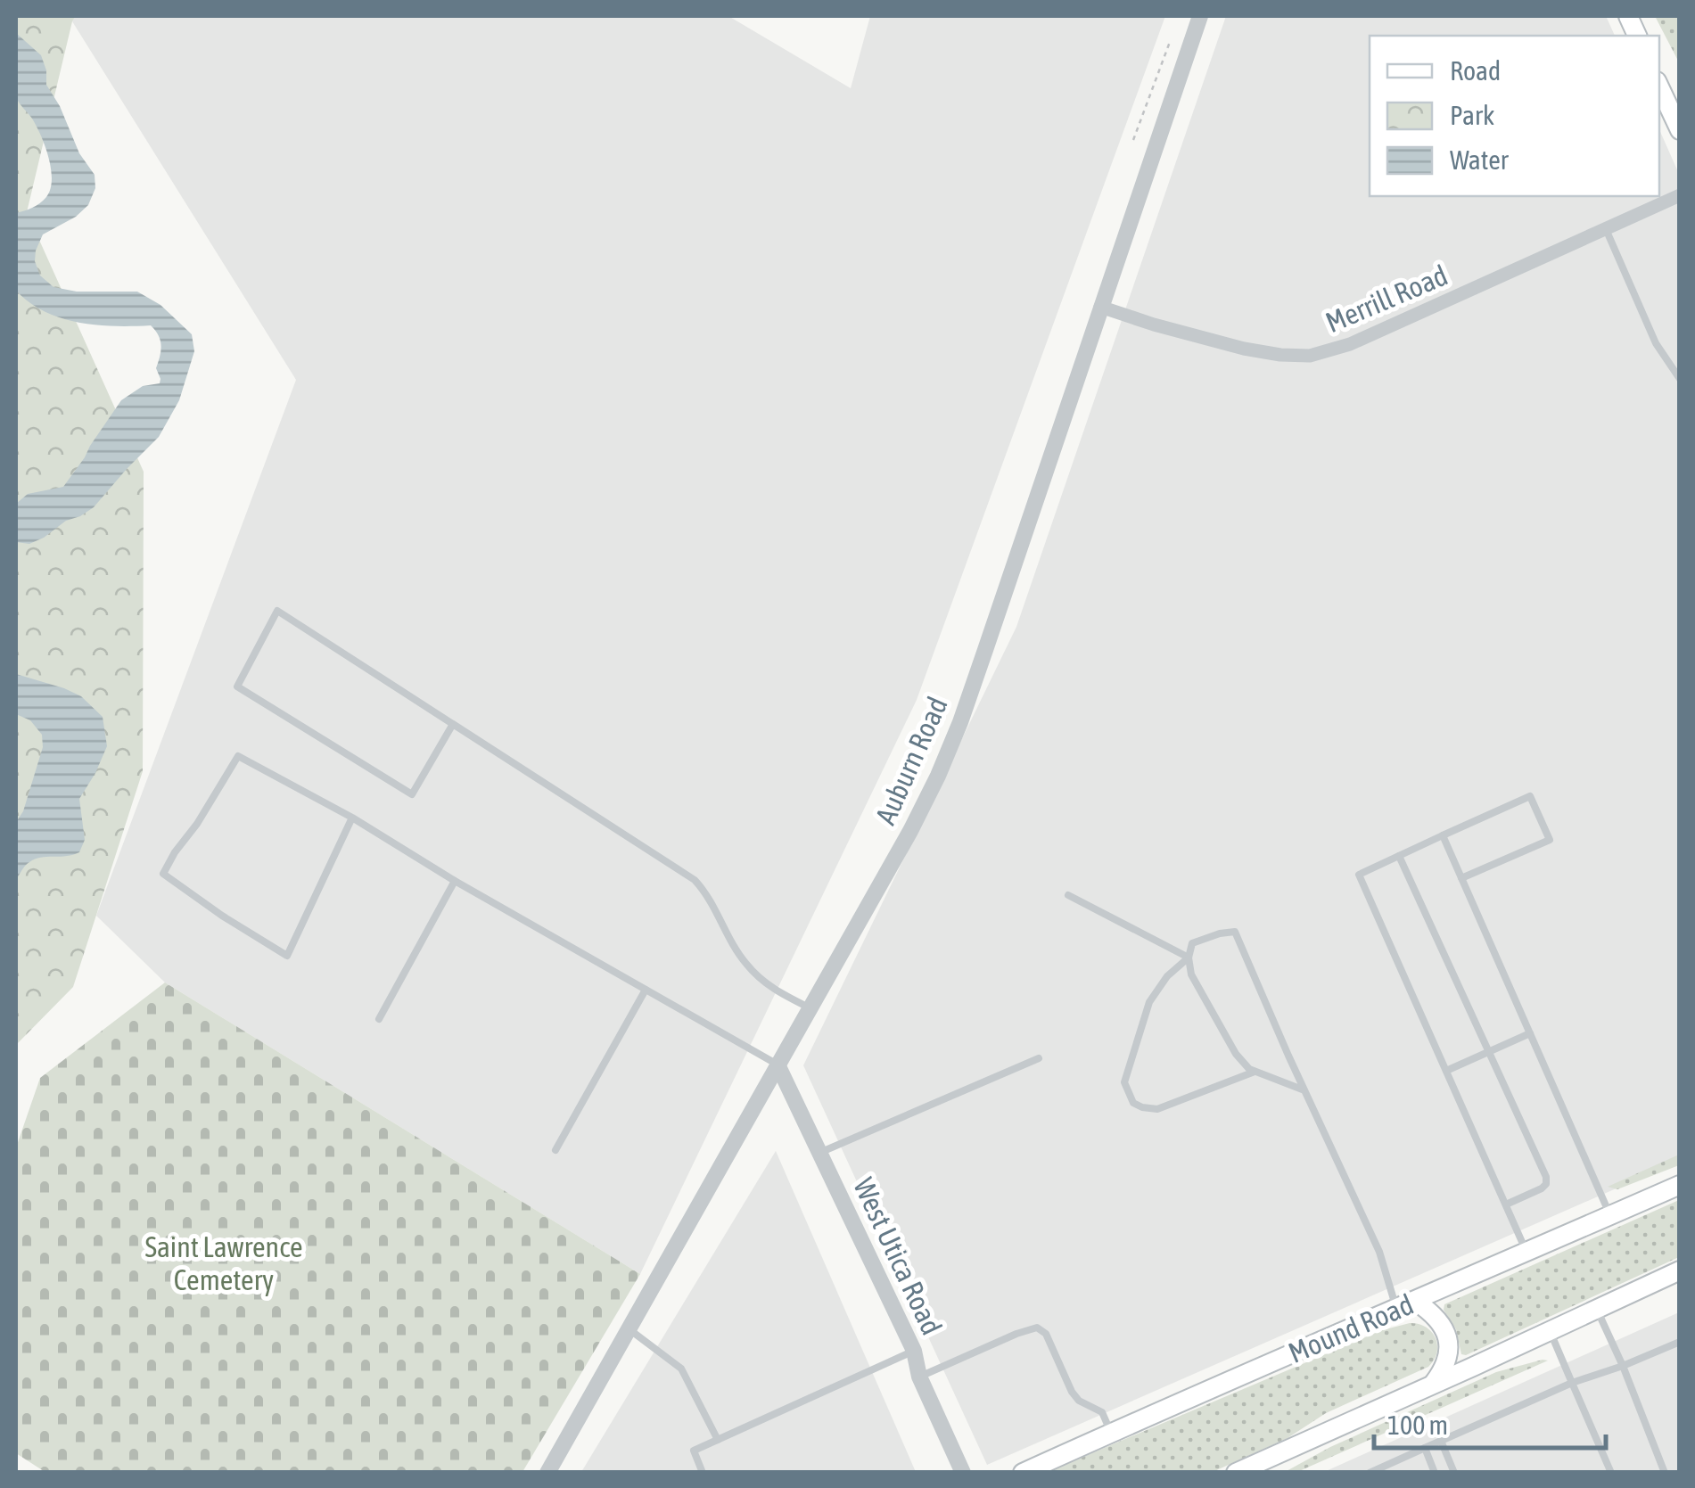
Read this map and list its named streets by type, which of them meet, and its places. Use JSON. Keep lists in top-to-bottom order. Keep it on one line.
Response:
{"streets":{"main road":["Mound Road"],"street":["Merrill Road","Auburn Road","West Utica Road"]},"crossings":[["Merrill Road","Auburn Road"],["Auburn Road","West Utica Road"]],"parks":["Saint Lawrence Cemetery"],"legend":["Road","Park","Water"],"scale_bar":"100 m"}
